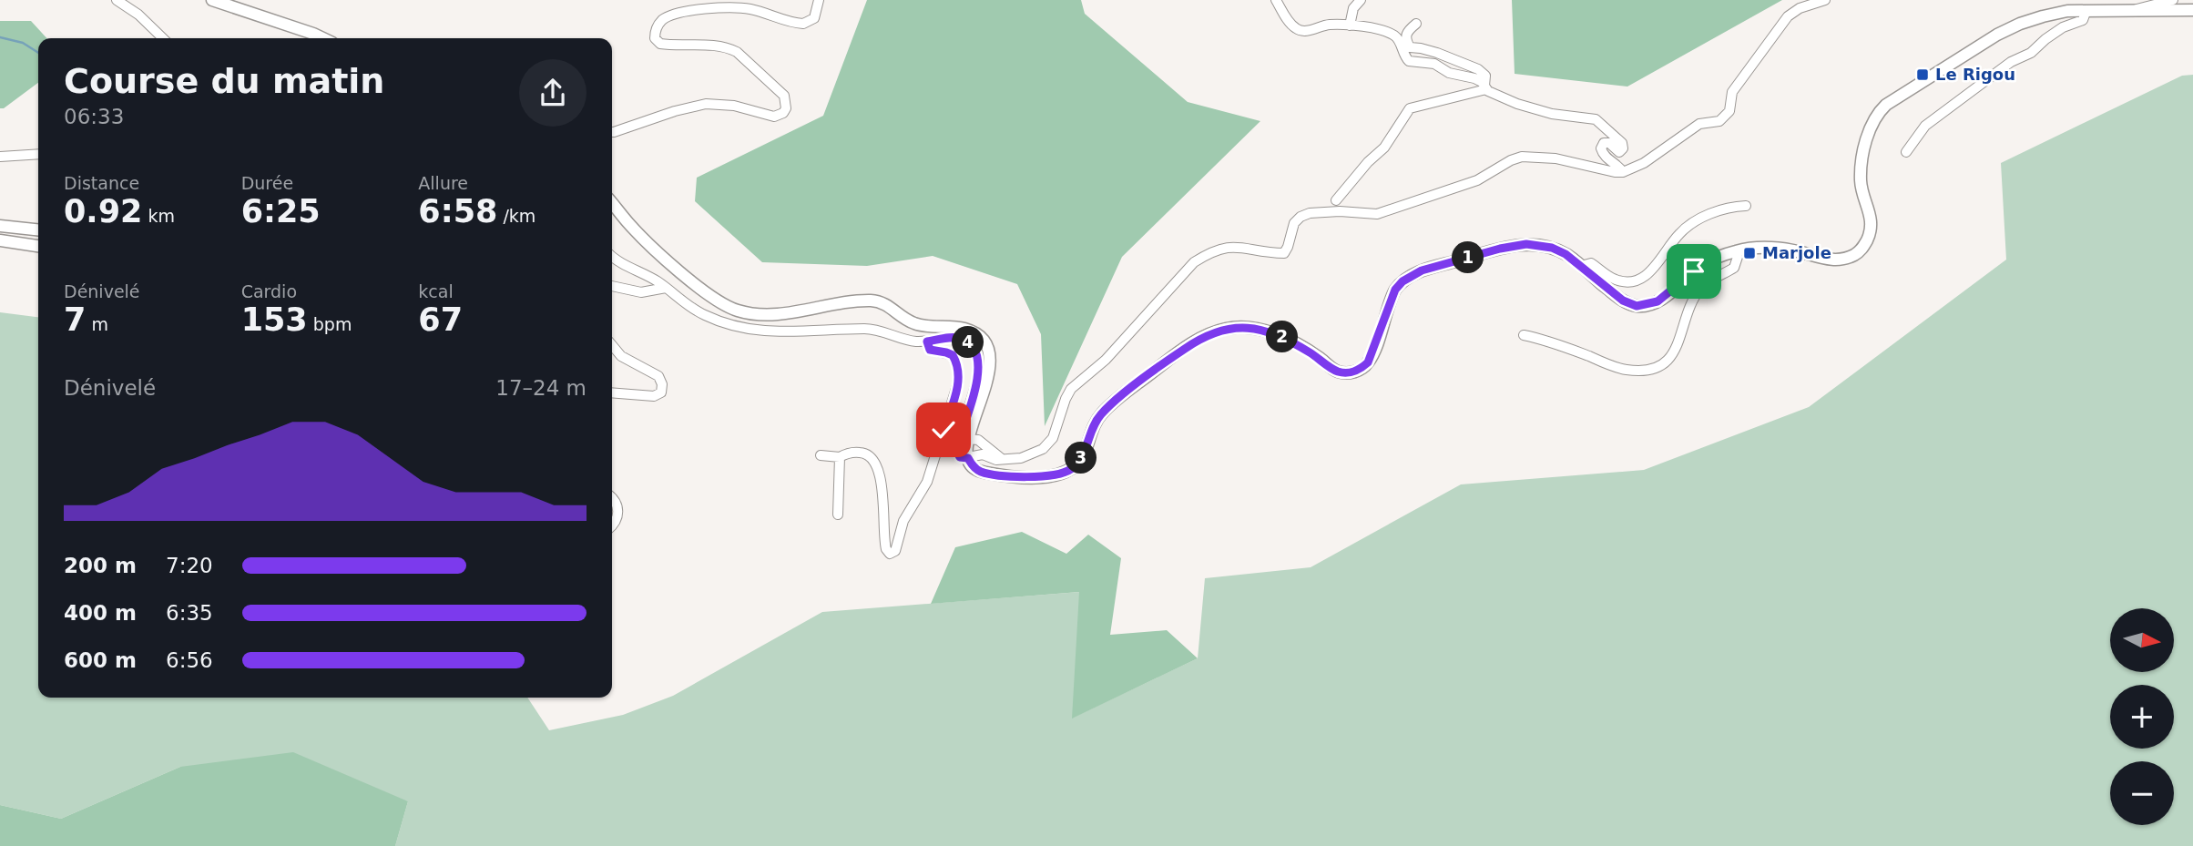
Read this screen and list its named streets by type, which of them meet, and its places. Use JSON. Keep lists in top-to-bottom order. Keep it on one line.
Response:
{"places":{"transit":["Le Rigou","Marjole"]},"north":"right","page":{"heading":["Course du matin","06:33"],"stats":[["Distance","0.92 km"],["Durée","6:25"],["Allure","6:58 /km"],["Dénivelé","7 m"],["Cardio","153 bpm"],["kcal","67"]],"pins":["1","2","4","3"],"chart":["Dénivelé","17–24 m"],"list":[{"name":"200 m","note":"7:20"},{"name":"400 m","note":"6:35"},{"name":"600 m","note":"6:56"}],"map_buttons":["+","−"]}}
